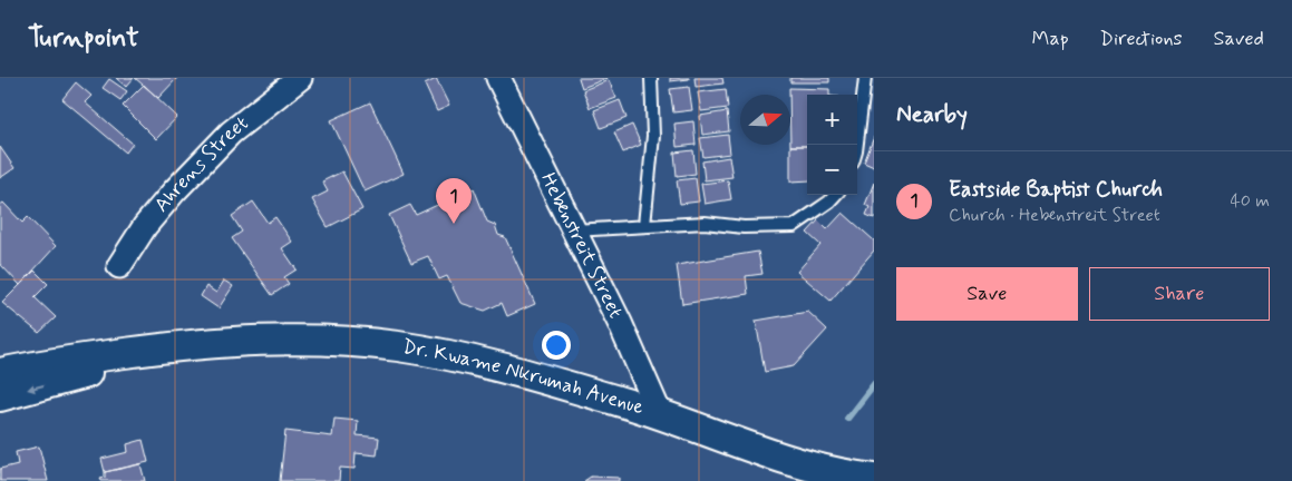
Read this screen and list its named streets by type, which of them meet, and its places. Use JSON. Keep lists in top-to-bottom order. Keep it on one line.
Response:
{"streets":{"street":["Ahrens Street","Hebenstreit Street","Dr. Kwame Nkrumah Avenue"]},"crossings":[["Hebenstreit Street","Dr. Kwame Nkrumah Avenue"]],"north":"right","page":{"header":"Turnpoint","nav":["Map","Directions","Saved"],"heading":"Nearby","map_buttons":["+","−"],"list":[{"mark":"1","name":"Eastside Baptist Church","note":"Church · Hebenstreit Street","value":"40 m"}],"pins":"1","buttons":["Save","Share"]}}
